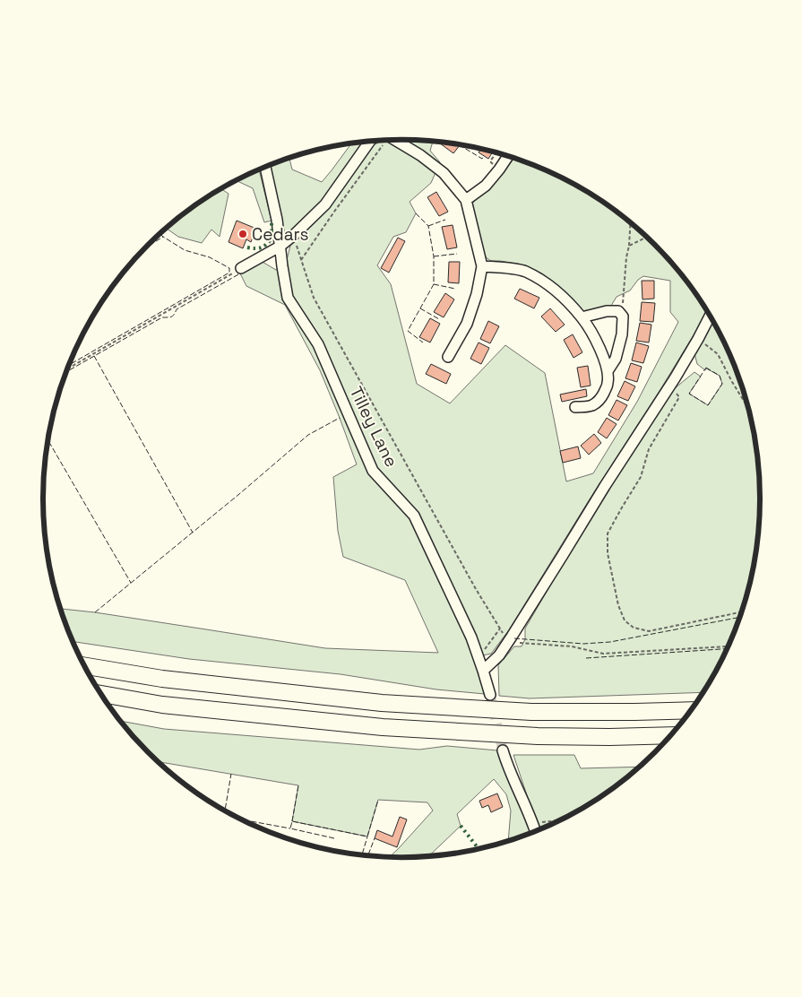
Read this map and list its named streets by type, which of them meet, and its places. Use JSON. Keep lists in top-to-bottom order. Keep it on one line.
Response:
{"streets":{"street":["Tilley Lane"]},"places":["Cedars"]}
